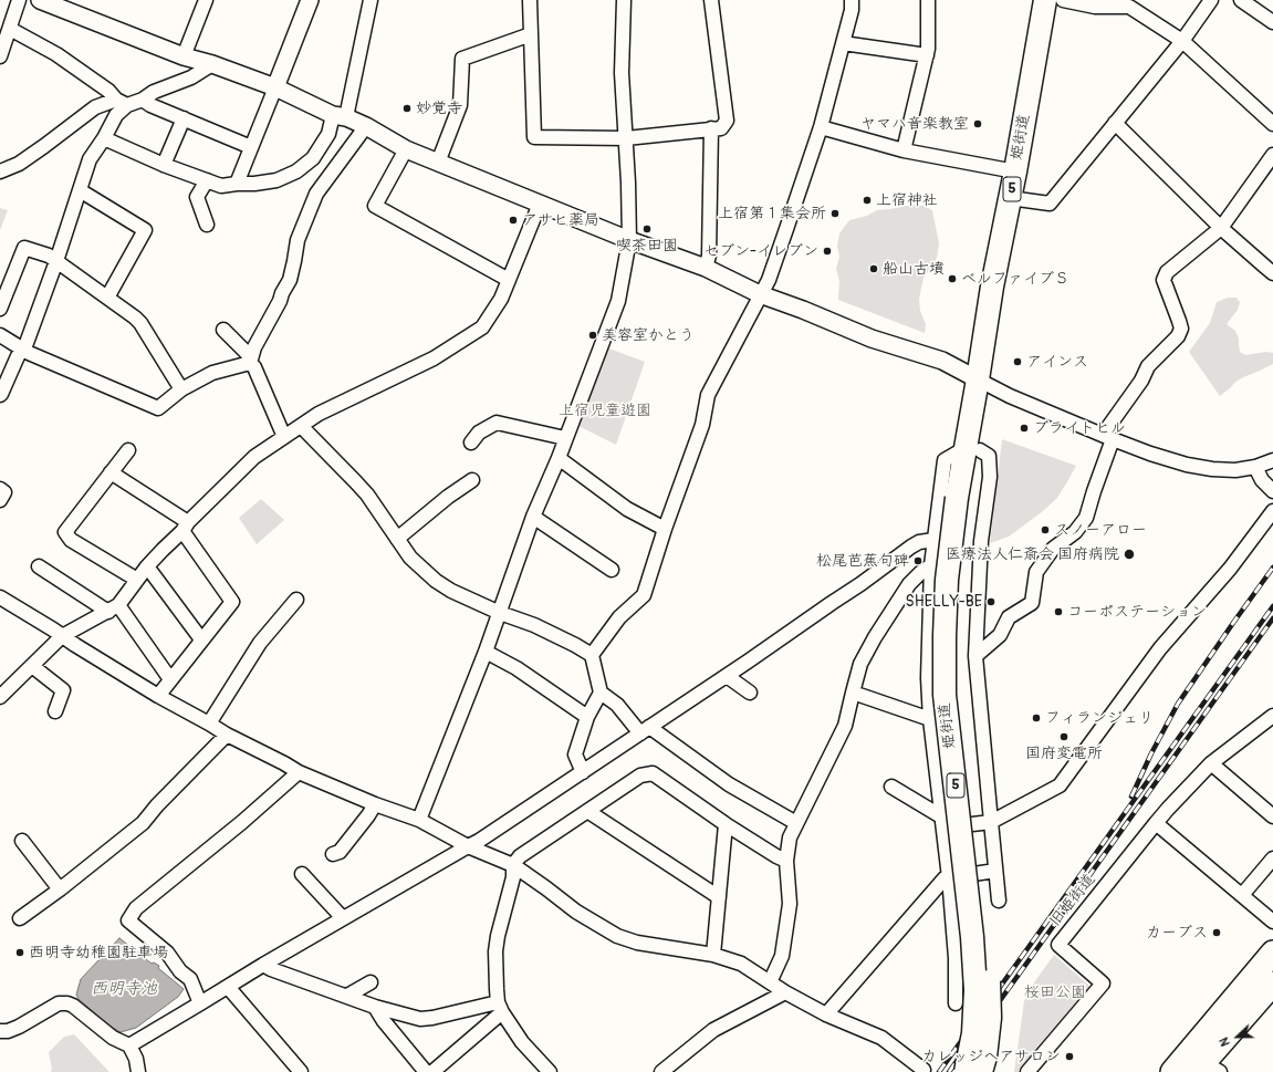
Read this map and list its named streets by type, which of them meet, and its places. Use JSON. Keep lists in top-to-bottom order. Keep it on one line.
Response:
{"streets":{"main road":["姫街道","5"],"street":["旧姫街道"]},"water":["西明寺池"],"parks":["上宿児童遊園","桜田公園"],"places":["妙覚寺","ヤマハ音楽教室","上宿神社","上宿第１集会所","アサヒ薬局","喫茶田園","セブン-イレブン","船山古墳","ベルファイブＳ","美容室かとう","アインス","ブライトヒル","スノーアロー","医療法人仁斎会 国府病院","松尾芭蕉句碑","SHELLY-BE","コーポステーション","フィランジェリ","国府変電所","カーブス","西明寺幼稚園駐車場","カレッジヘアサロン"],"north":"left"}
